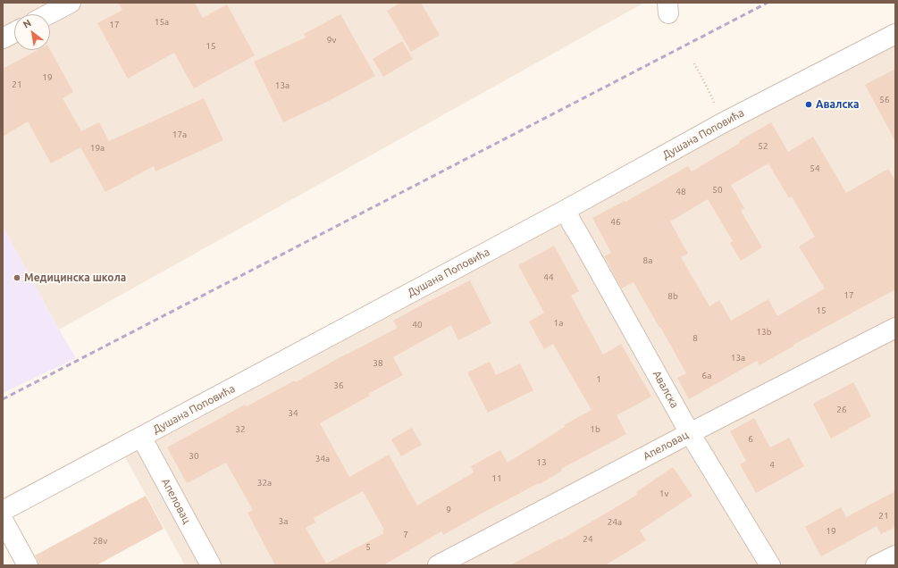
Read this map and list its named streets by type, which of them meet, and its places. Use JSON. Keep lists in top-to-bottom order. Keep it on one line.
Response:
{"streets":{"street":["Душана Поповића","Авалска","Апеловац"]},"crossings":[["Душана Поповића","Авалска"],["Душана Поповића","Апеловац"],["Авалска","Апеловац"]],"places":["Авалска","Медицинска школа"],"house_numbers":["15a","17","9v","15","19","21","13a","56","17a","52","19a","54","50","48","46","8a","44","17","8b","15","1a","40","13b","8","13a","38","6a","1","36","26","34","32","1b","6","30","34a","13","4","11","32a","1v","9","21","3a","24a","19","7","24","28v","5"],"north":"top left"}
